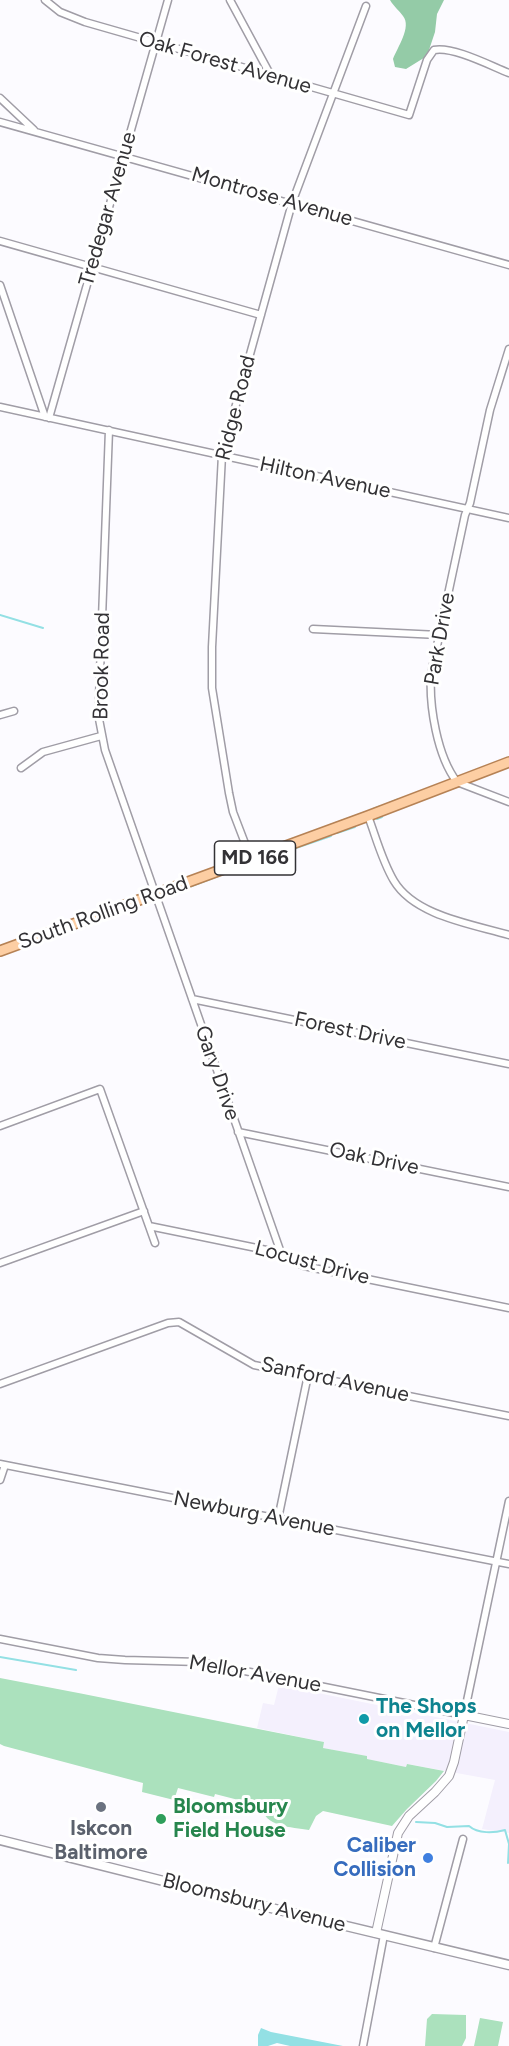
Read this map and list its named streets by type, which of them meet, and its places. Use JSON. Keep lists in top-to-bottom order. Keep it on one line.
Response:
{"streets":{"main road":["MD 166","South Rolling Road","Bloomsbury Avenue"],"street":["Oak Forest Avenue","Montrose Avenue","Tredegar Avenue","Ridge Road","Hilton Avenue","Park Drive","Brook Road","Forest Drive","Gary Drive","Oak Drive","Locust Drive","Sanford Avenue","Newburg Avenue","Mellor Avenue"]},"crossings":[["Oak Forest Avenue","Tredegar Avenue"],["Oak Forest Avenue","Ridge Road"],["Montrose Avenue","Tredegar Avenue"],["Montrose Avenue","Ridge Road"],["Tredegar Avenue","Hilton Avenue"],["Ridge Road","Hilton Avenue"],["Ridge Road","South Rolling Road"],["Hilton Avenue","Park Drive"],["Hilton Avenue","Brook Road"],["Park Drive","South Rolling Road"],["Brook Road","South Rolling Road"],["Brook Road","Gary Drive"],["South Rolling Road","Gary Drive"],["Forest Drive","Gary Drive"],["Gary Drive","Oak Drive"],["Gary Drive","Locust Drive"]],"places":["The Shops on Mellor","Iskcon Baltimore","Bloomsbury Field House","Caliber Collision"]}
